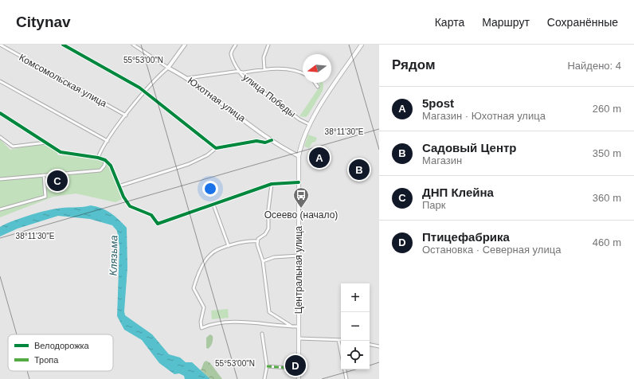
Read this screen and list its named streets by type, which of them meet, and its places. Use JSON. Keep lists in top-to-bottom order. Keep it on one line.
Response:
{"streets":{"main road":["Центральная улица"],"street":["Комсомольская улица","улица Победы","Юхотная улица"]},"crossings":[["улица Победы","Центральная улица"],["Юхотная улица","Центральная улица"]],"water":["Клязьма"],"places":{"bus stop":["Осеево (начало)"]},"legend":["Велодорожка","Тропа"],"north":"left","page":{"header":"Citynav","nav":["Карта","Маршрут","Сохранённые"],"heading":["Рядом","Найдено: 4"],"list":[{"mark":"A","name":"5post","note":"Магазин · Юхотная улица","value":"260 m"},{"mark":"B","name":"Садовый Центр","note":"Магазин","value":"350 m"},{"mark":"C","name":"ДНП Клейна","note":"Парк","value":"360 m"},{"mark":"D","name":"Птицефабрика","note":"Остановка · Северная улица","value":"460 m"}],"pins":["A","B","C","D"],"map_buttons":["+","−"]},"coordinates":["55°53'00\"N","38°11'30\"E"]}
